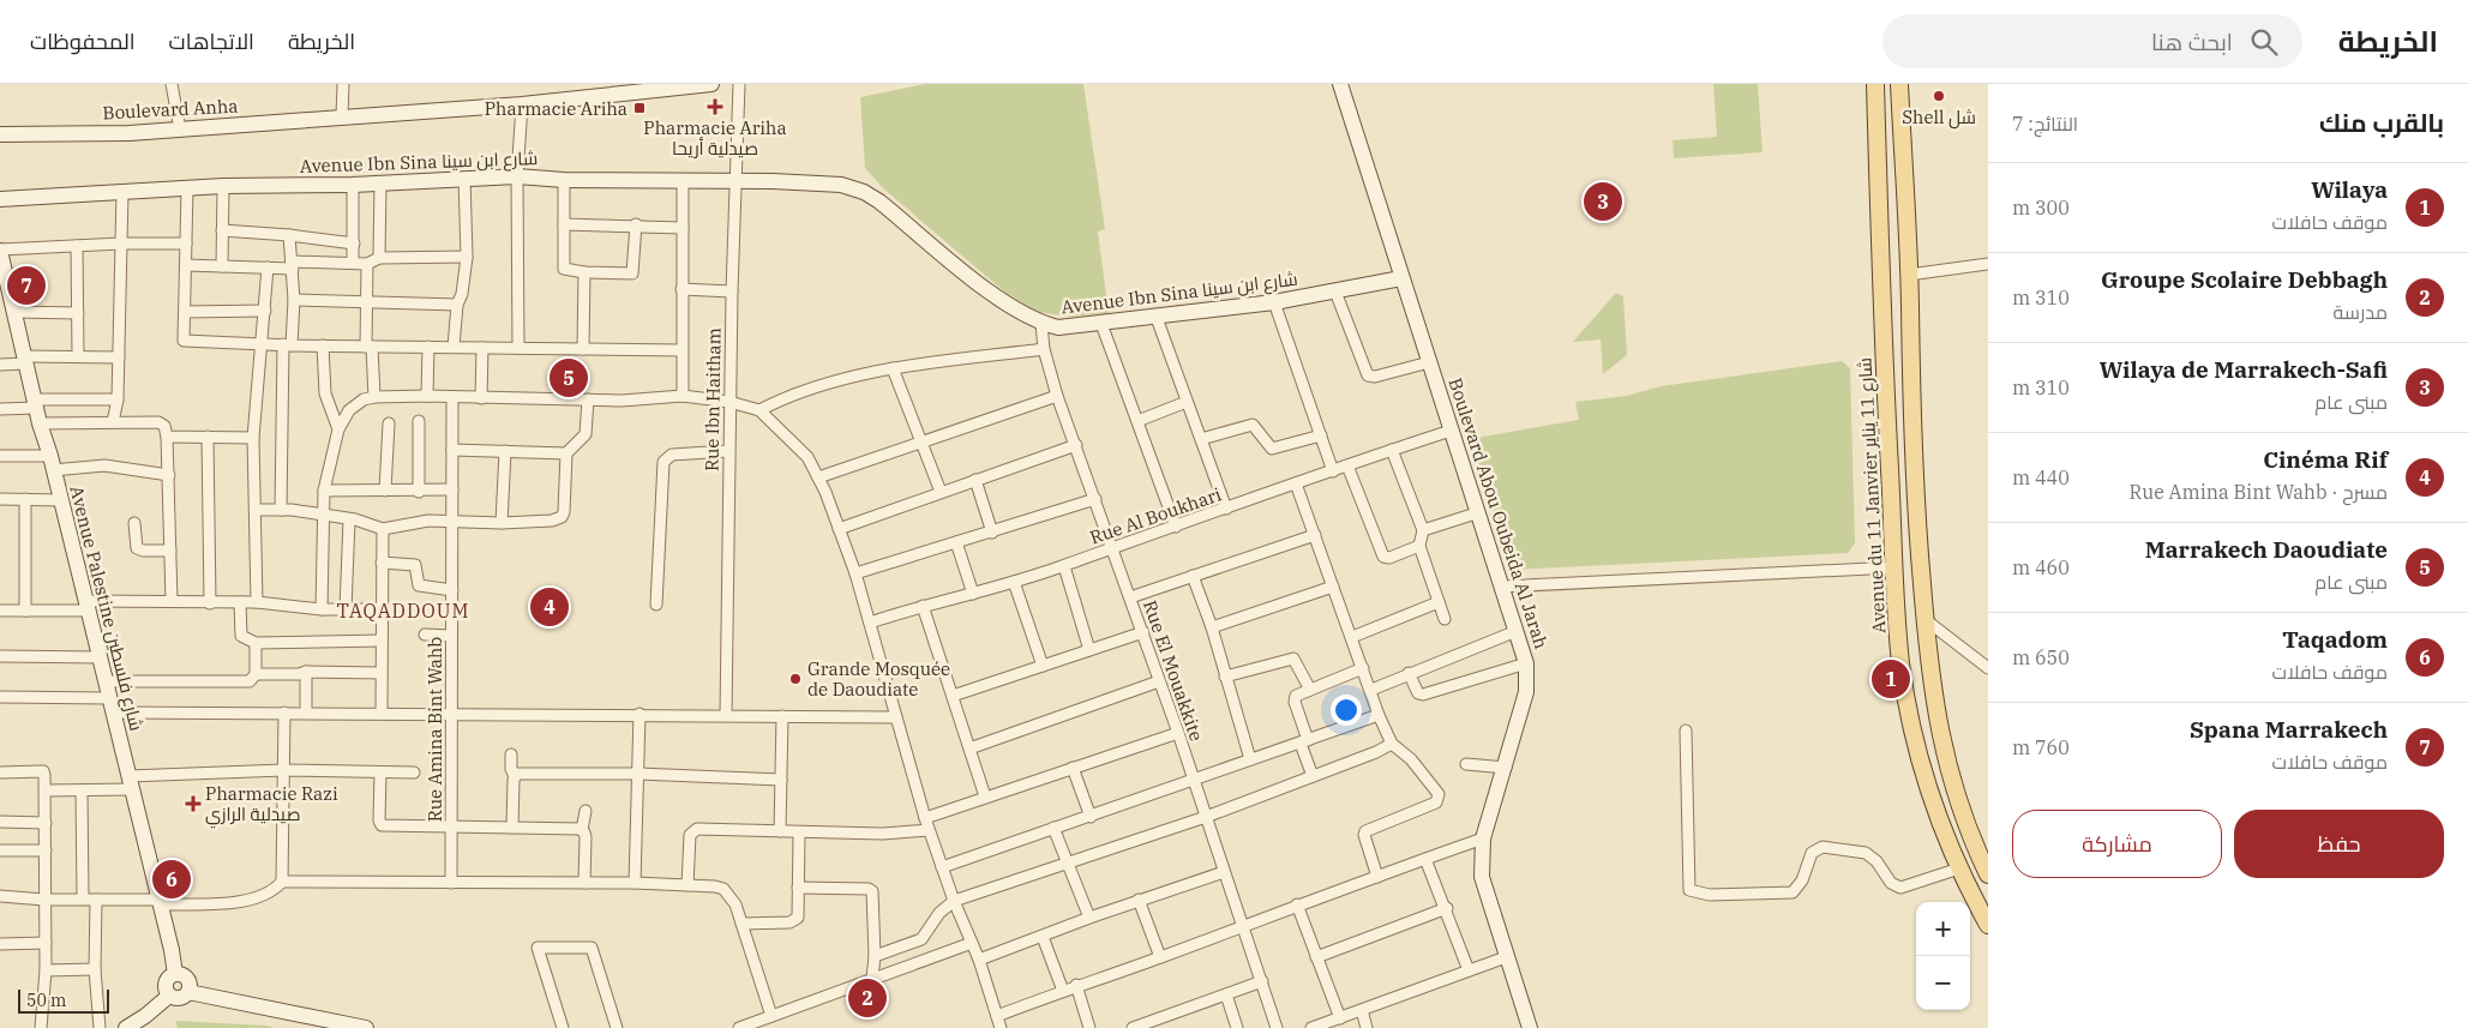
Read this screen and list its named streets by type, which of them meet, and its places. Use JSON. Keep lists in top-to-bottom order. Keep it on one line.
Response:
{"streets":{"main road":["Avenue du 11 Janvier شارع 11 يناير"],"street":["Boulevard Anha","Avenue Ibn Sina شارع ابن سينا","Rue Ibn Haitham","Boulevard Abou Oubeida Al Jarah","Rue Al Boukhari","Avenue Palestine شارع فلسطين","Rue El Mouakkite","Rue Amina Bint Wahb"]},"crossings":[["Avenue Ibn Sina شارع ابن سينا","Rue Ibn Haitham"],["Avenue Ibn Sina شارع ابن سينا","Boulevard Abou Oubeida Al Jarah"],["Avenue Ibn Sina شارع ابن سينا","Rue El Mouakkite"],["Boulevard Abou Oubeida Al Jarah","Rue Al Boukhari"],["Rue Al Boukhari","Rue El Mouakkite"]],"districts":["TAQADDOUM"],"places":{"other":["Shell شل","Grande Mosquée de Daoudiate"],"health":["Pharmacie Ariha صيدلية أريحا","Pharmacie Razi صيدلية الرازي"],"transit":["Pharmacie Ariha"]},"scale_bar":"50 m","page":{"header":"الخريطة","search":"ابحث هنا","nav":["الخريطة","الاتجاهات","المحفوظات"],"heading":["بالقرب منك","النتائج: 7"],"list":[{"mark":"1","name":"Wilaya","note":"موقف حافلات","value":"300 m"},{"mark":"2","name":"Groupe Scolaire Debbagh","note":"مدرسة","value":"310 m"},{"mark":"3","name":"Wilaya de Marrakech-Safi","note":"مبنى عام","value":"310 m"},{"mark":"4","name":"Cinéma Rif","note":"مسرح · Rue Amina Bint Wahb","value":"440 m"},{"mark":"5","name":"Marrakech Daoudiate","note":"مبنى عام","value":"460 m"},{"mark":"6","name":"Taqadom","note":"موقف حافلات","value":"650 m"},{"mark":"7","name":"Spana Marrakech","note":"موقف حافلات","value":"760 m"}],"pins":["3","7","5","4","1","6","2"],"buttons":["حفظ","مشاركة"],"map_buttons":["+","−"],"scale":"50 m"}}
